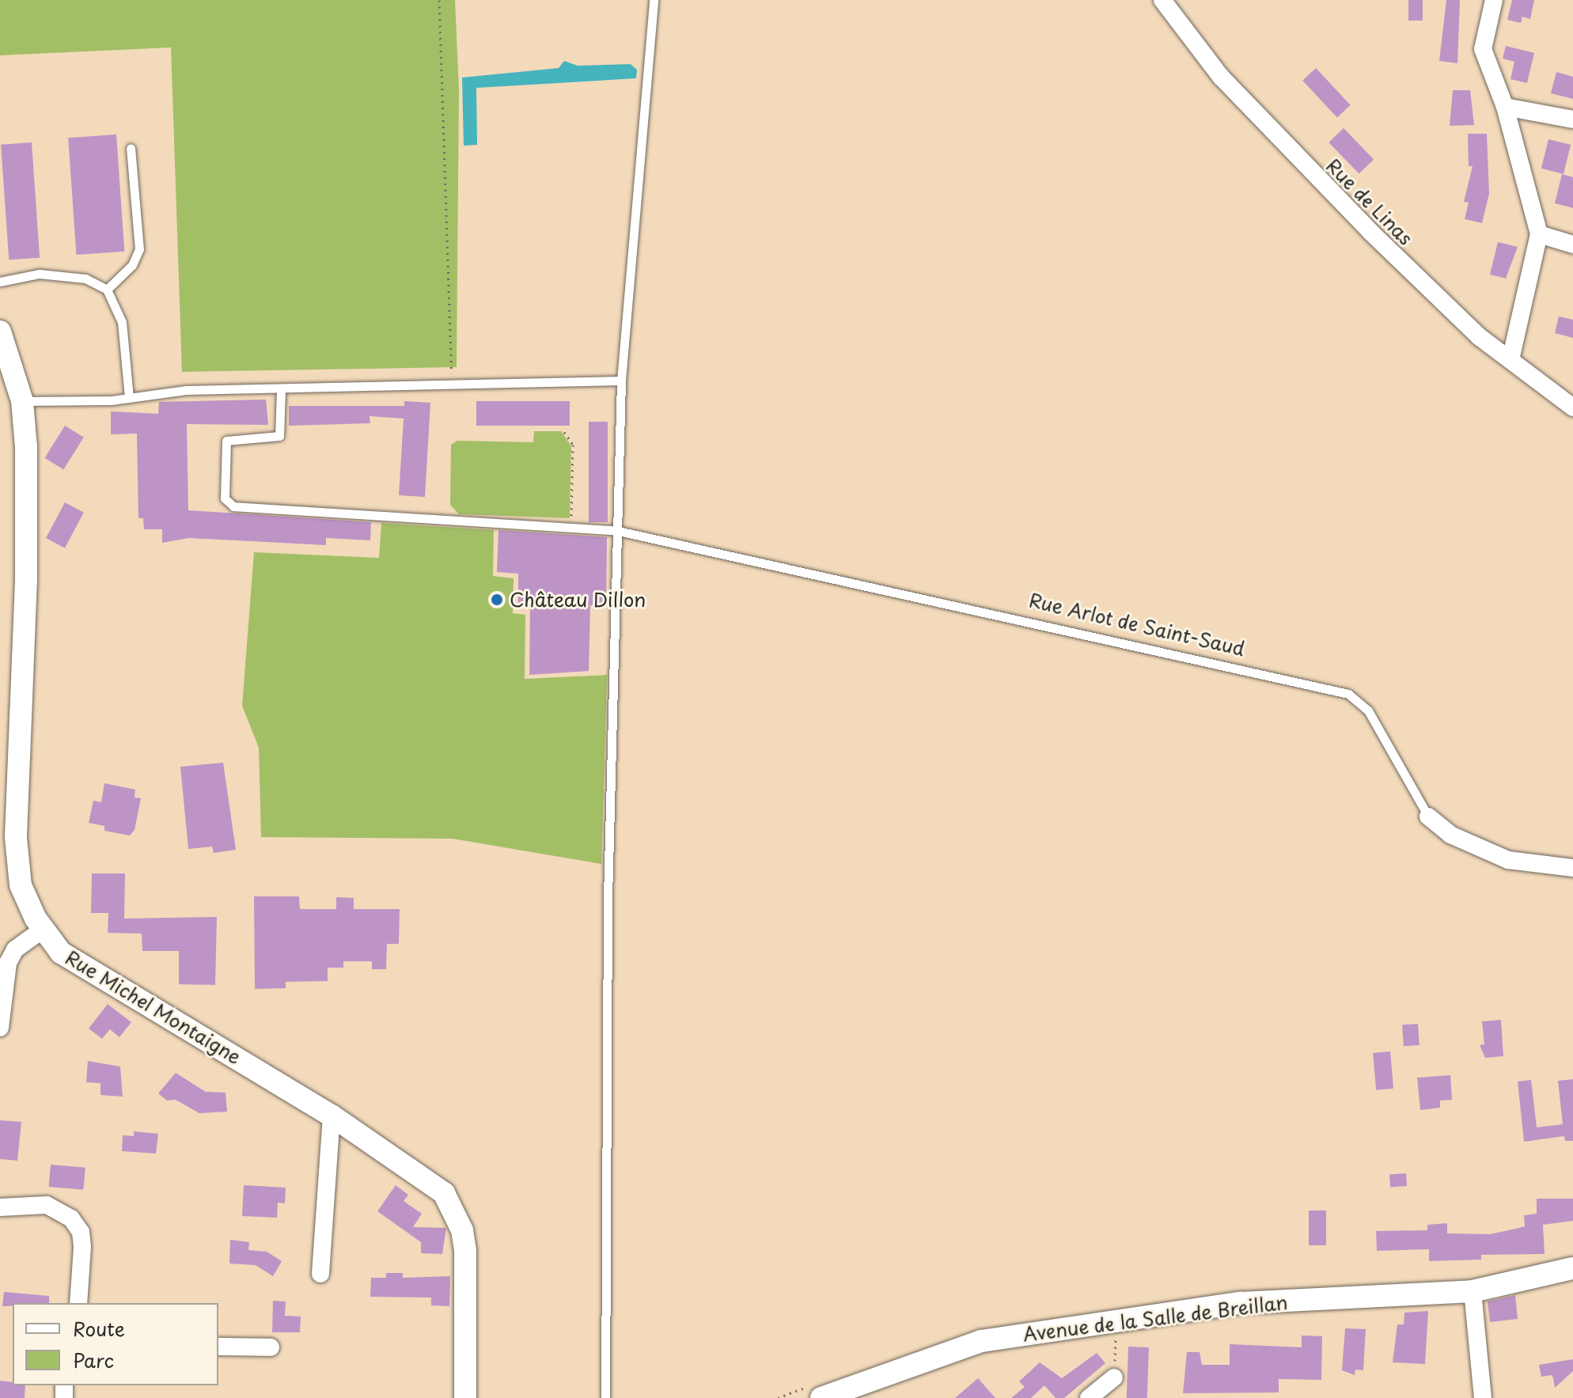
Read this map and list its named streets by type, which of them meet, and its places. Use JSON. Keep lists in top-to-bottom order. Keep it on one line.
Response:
{"streets":{"street":["Rue de Linas","Rue Arlot de Saint-Saud","Rue Michel Montaigne","Avenue de la Salle de Breillan"]},"places":["Château Dillon"],"legend":["Route","Parc"]}
